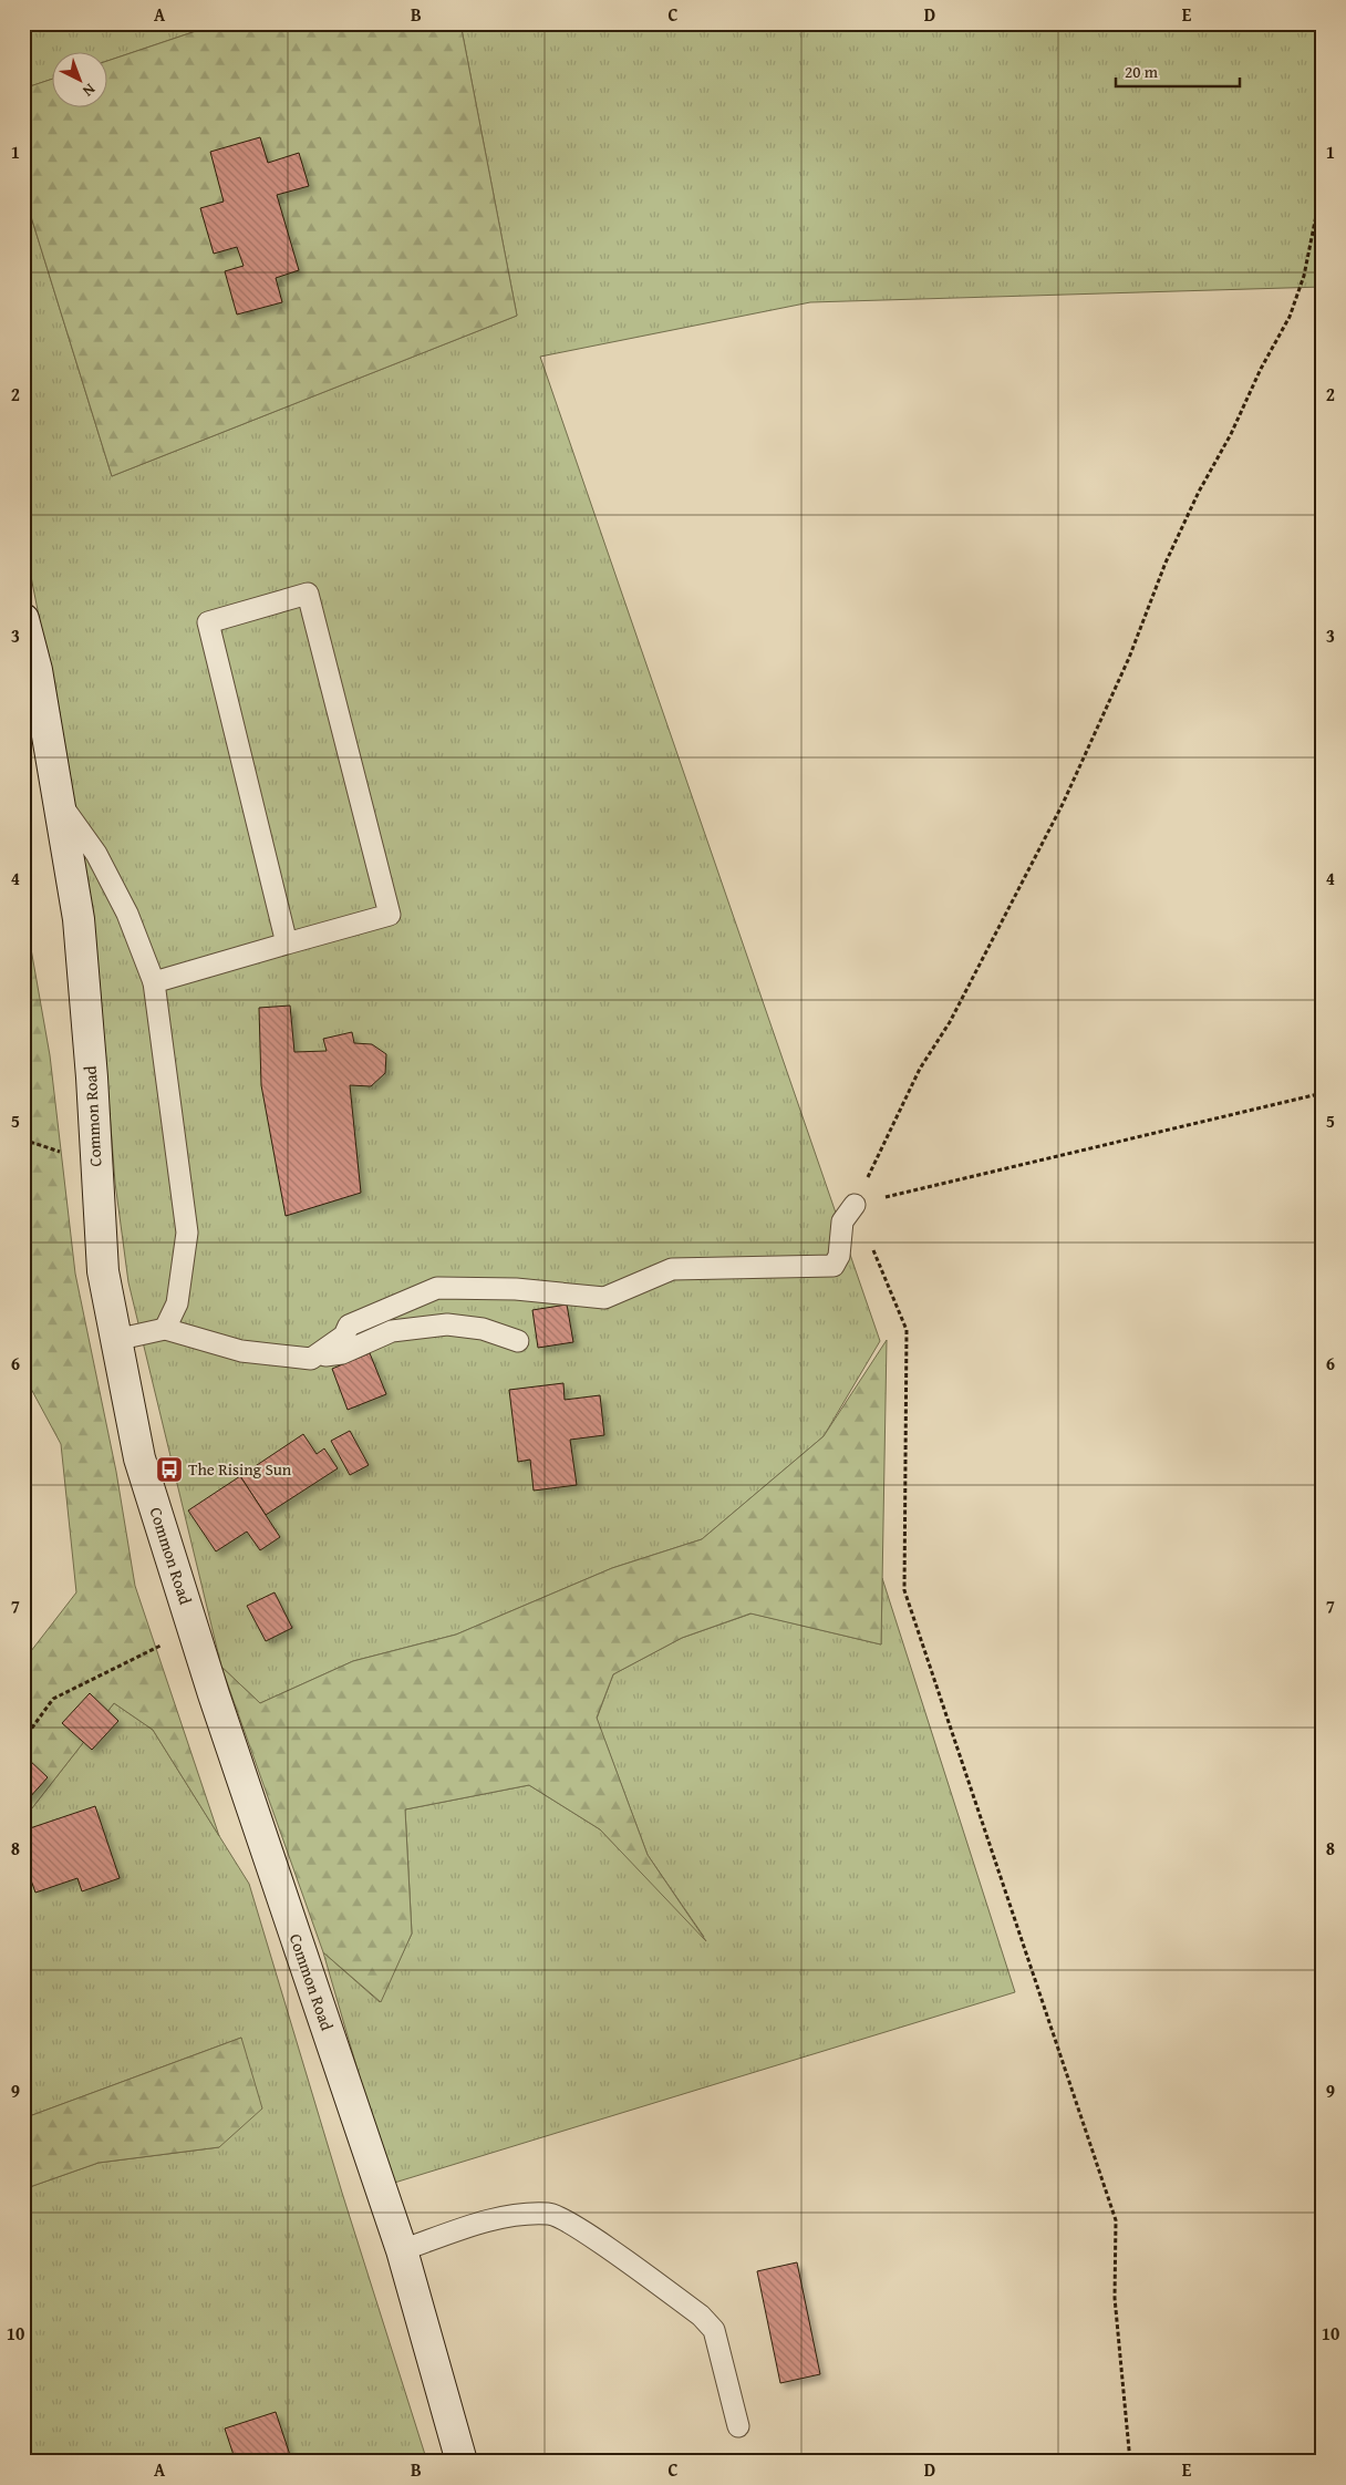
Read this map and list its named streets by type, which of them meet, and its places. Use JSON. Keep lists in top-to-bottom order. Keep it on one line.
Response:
{"streets":{"street":["Common Road"]},"places":{"bus stop":["The Rising Sun"]},"scale_bar":"20 m","north":"bottom right","grid":{"columns":["A","B","C","D","E"],"rows":["1","2","3","4","5","6","7","8","9","10"]}}
